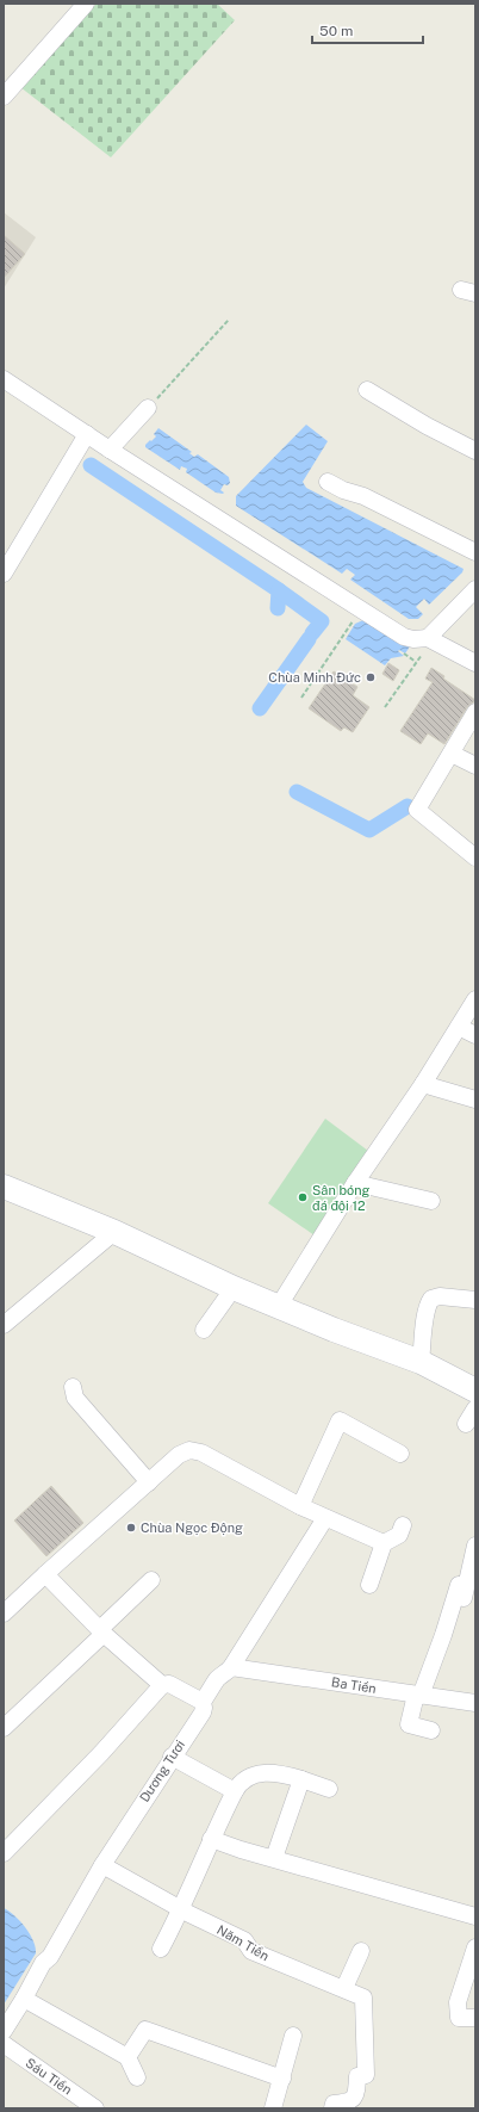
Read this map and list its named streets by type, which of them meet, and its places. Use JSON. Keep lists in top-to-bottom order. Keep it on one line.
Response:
{"streets":{"street":["Ba Tiền","Dương Tươi","Năm Tiền","Sáu Tiền"]},"crossings":[["Ba Tiền","Dương Tươi"],["Dương Tươi","Năm Tiền"]],"places":["Chùa Minh Đức","Sân bóng đá đội 12","Chùa Ngọc Động"],"scale_bar":"50 m"}
